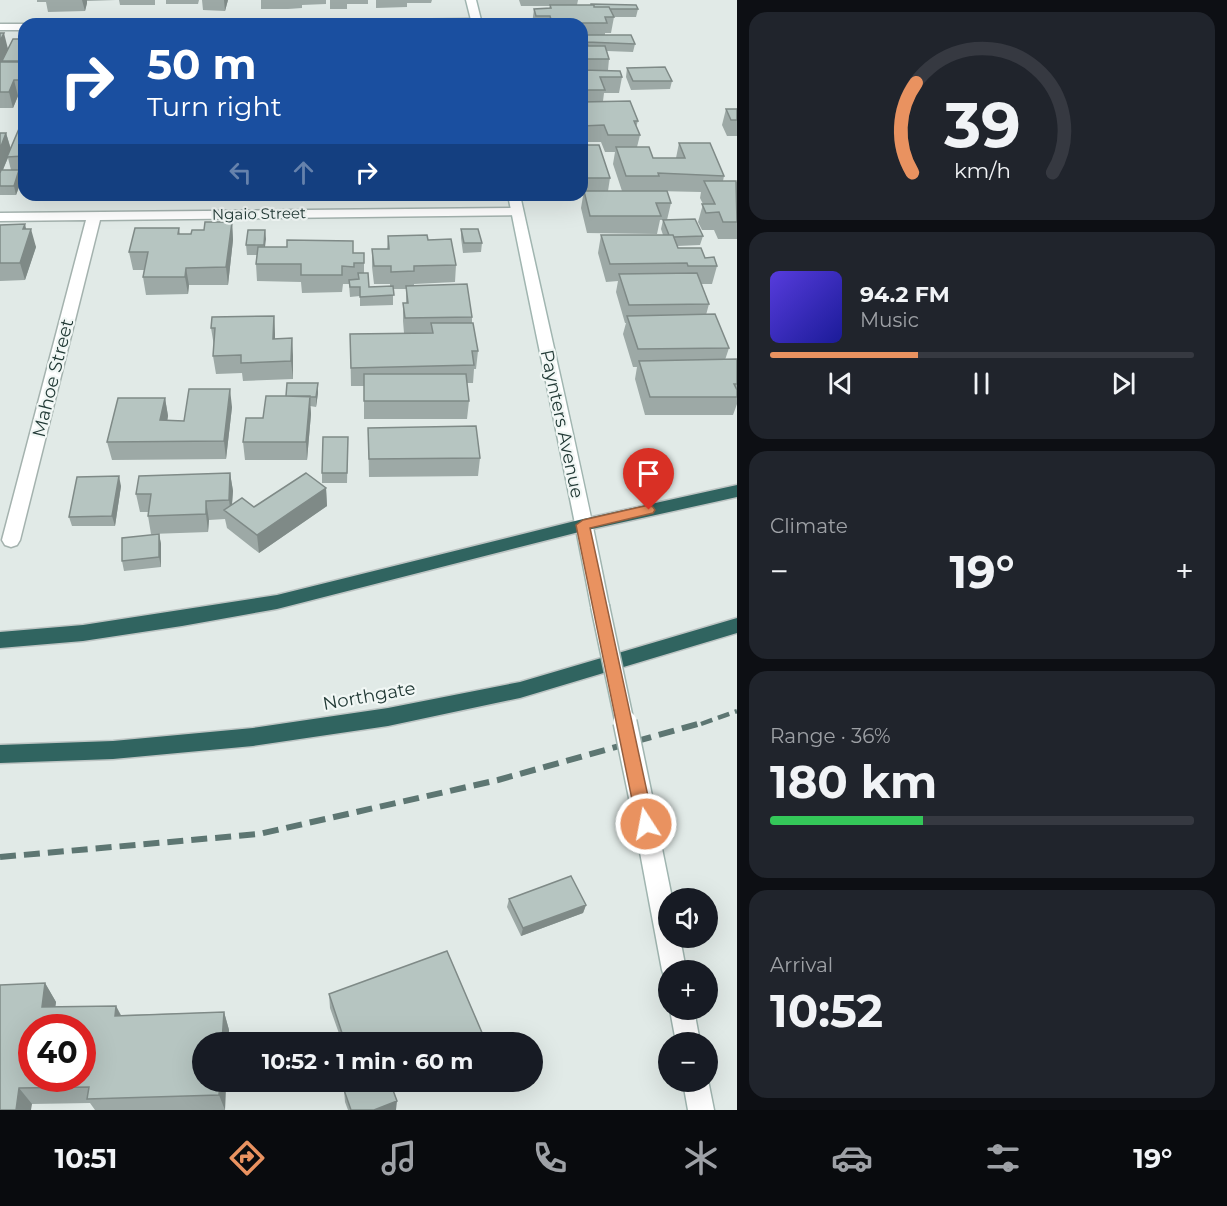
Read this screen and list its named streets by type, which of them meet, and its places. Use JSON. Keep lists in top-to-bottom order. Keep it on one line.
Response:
{"streets":{"highway":["Northgate"],"street":["Ngaio Street","Mahoe Street","Paynters Avenue"]},"crossings":[["Ngaio Street","Mahoe Street"],["Ngaio Street","Paynters Avenue"]],"page":{"turn":["50 m","Turn right"],"song":["94.2 FM","Music"],"tile":["Climate",["Range · 36%","180 km"],["Arrival","10:52"]],"heat":["−","19°","+"],"map_buttons":["+","−"],"limit":"40","trip":"10:52 · 1 min · 60 m","tabs":["10:51","19°"],"gauge":["39","km/h"]}}
